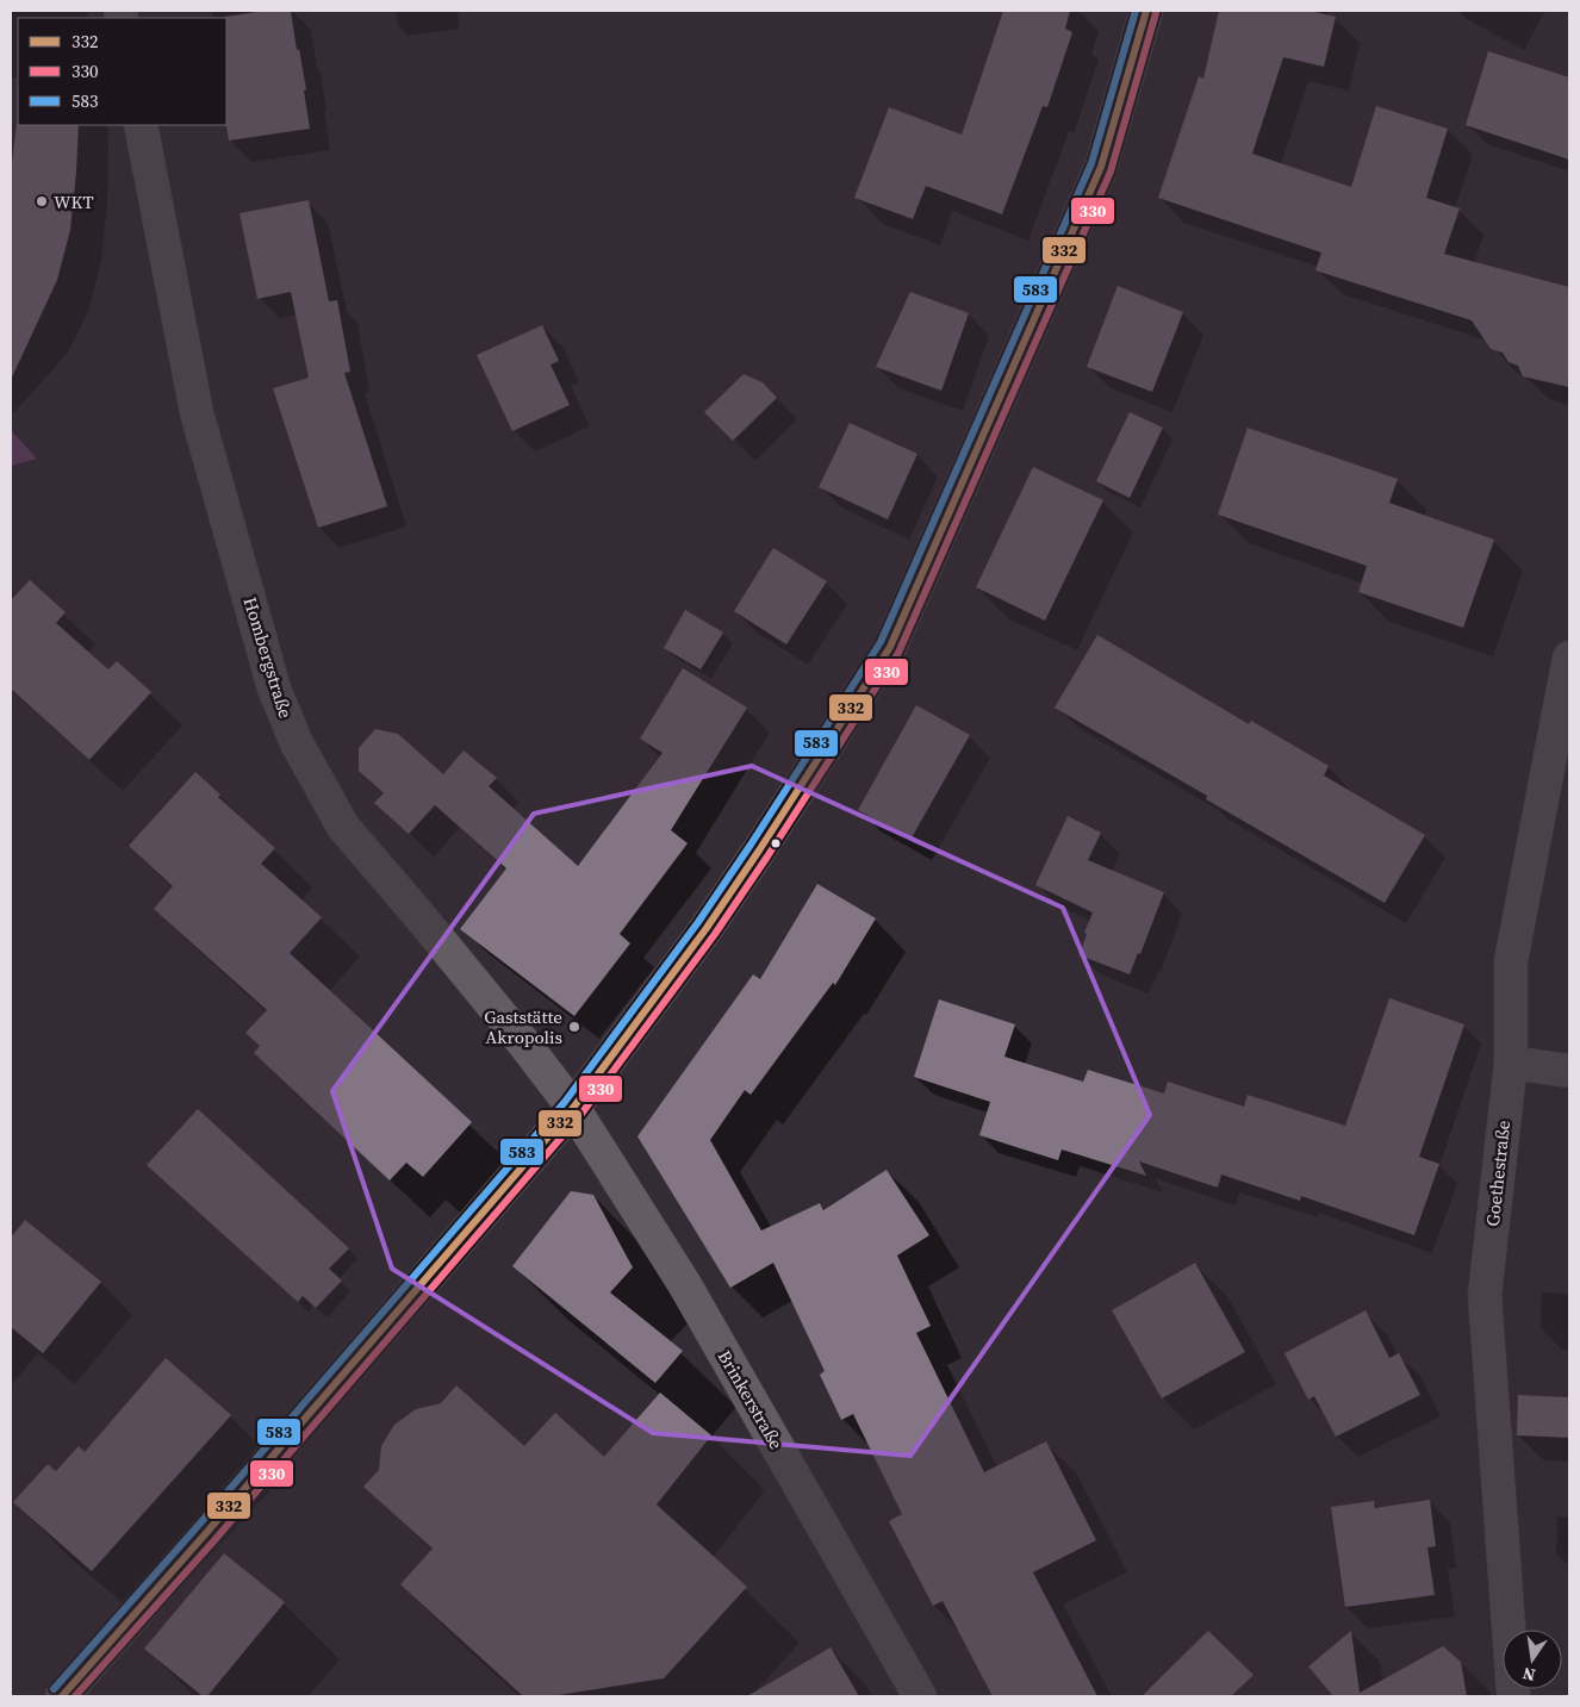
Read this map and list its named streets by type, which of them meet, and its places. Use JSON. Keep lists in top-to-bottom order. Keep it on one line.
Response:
{"streets":{"street":["Hombergstraße","Goethestraße","Brinkerstraße"]},"crossings":[["Hombergstraße","Brinkerstraße"]],"places":["WKT","Gaststätte Akropolis"],"lines":["transit line 332","transit line 583","transit line 330"],"legend":["332","330","583"],"north":"bottom"}
